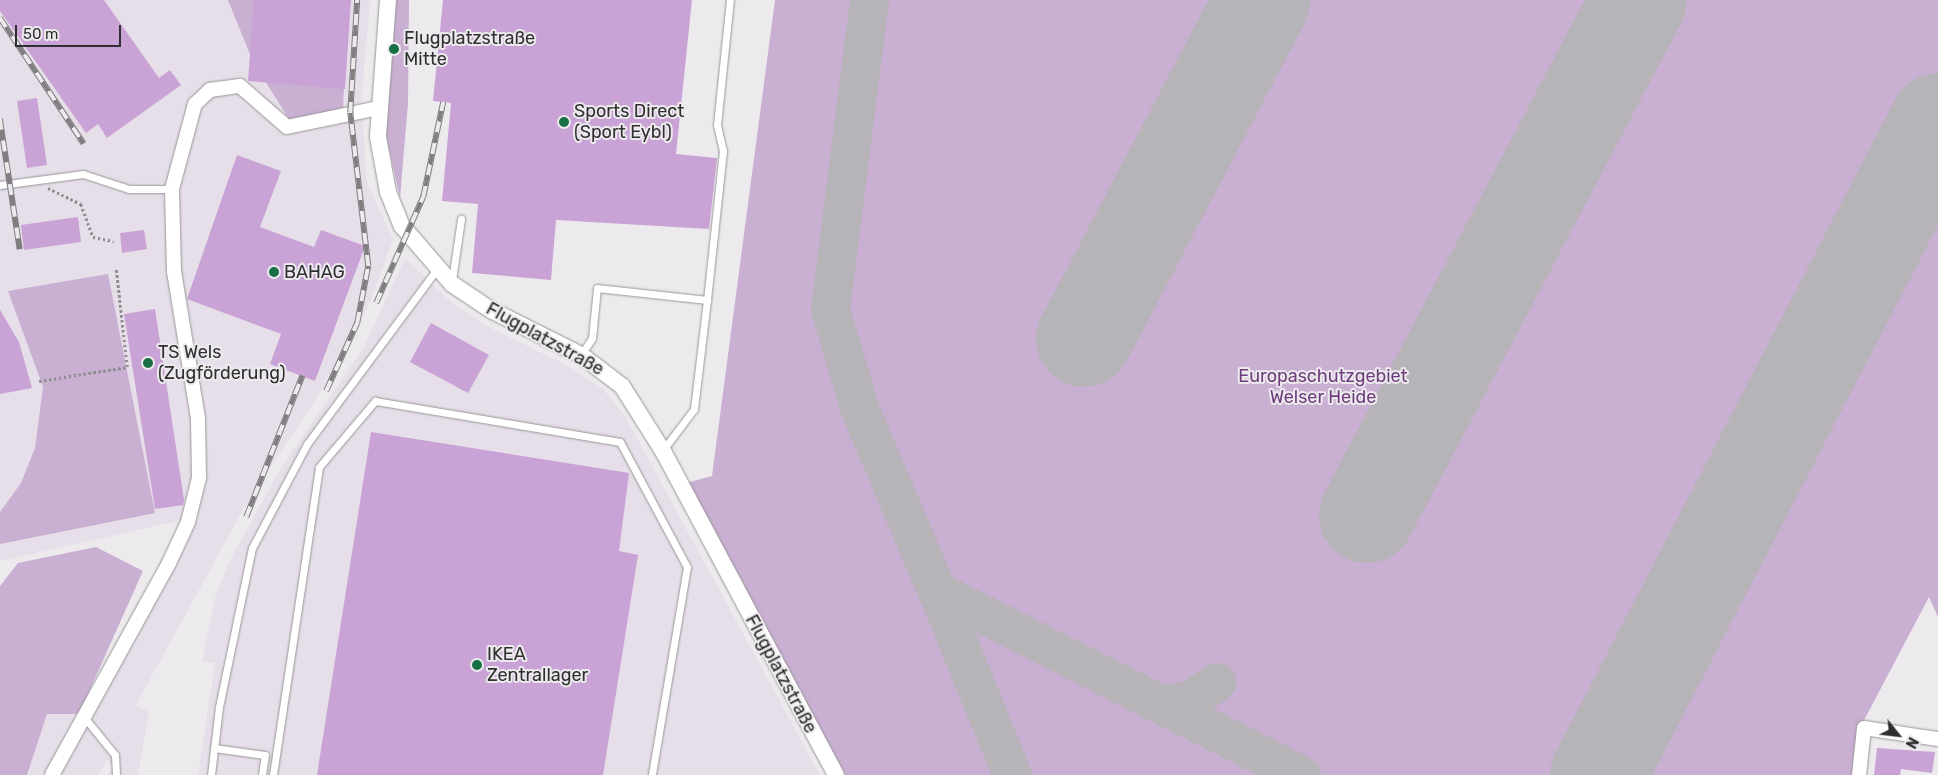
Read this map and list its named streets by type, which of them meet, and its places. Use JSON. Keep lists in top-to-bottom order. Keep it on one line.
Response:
{"streets":{"street":["Flugplatzstraße"]},"parks":["Europaschutzgebiet Welser Heide"],"places":["Flugplatzstraße Mitte","Sports Direct (Sport Eybl)","BAHAG","TS Wels (Zugförderung)","IKEA Zentrallager"],"scale_bar":"50 m","north":"bottom right"}
